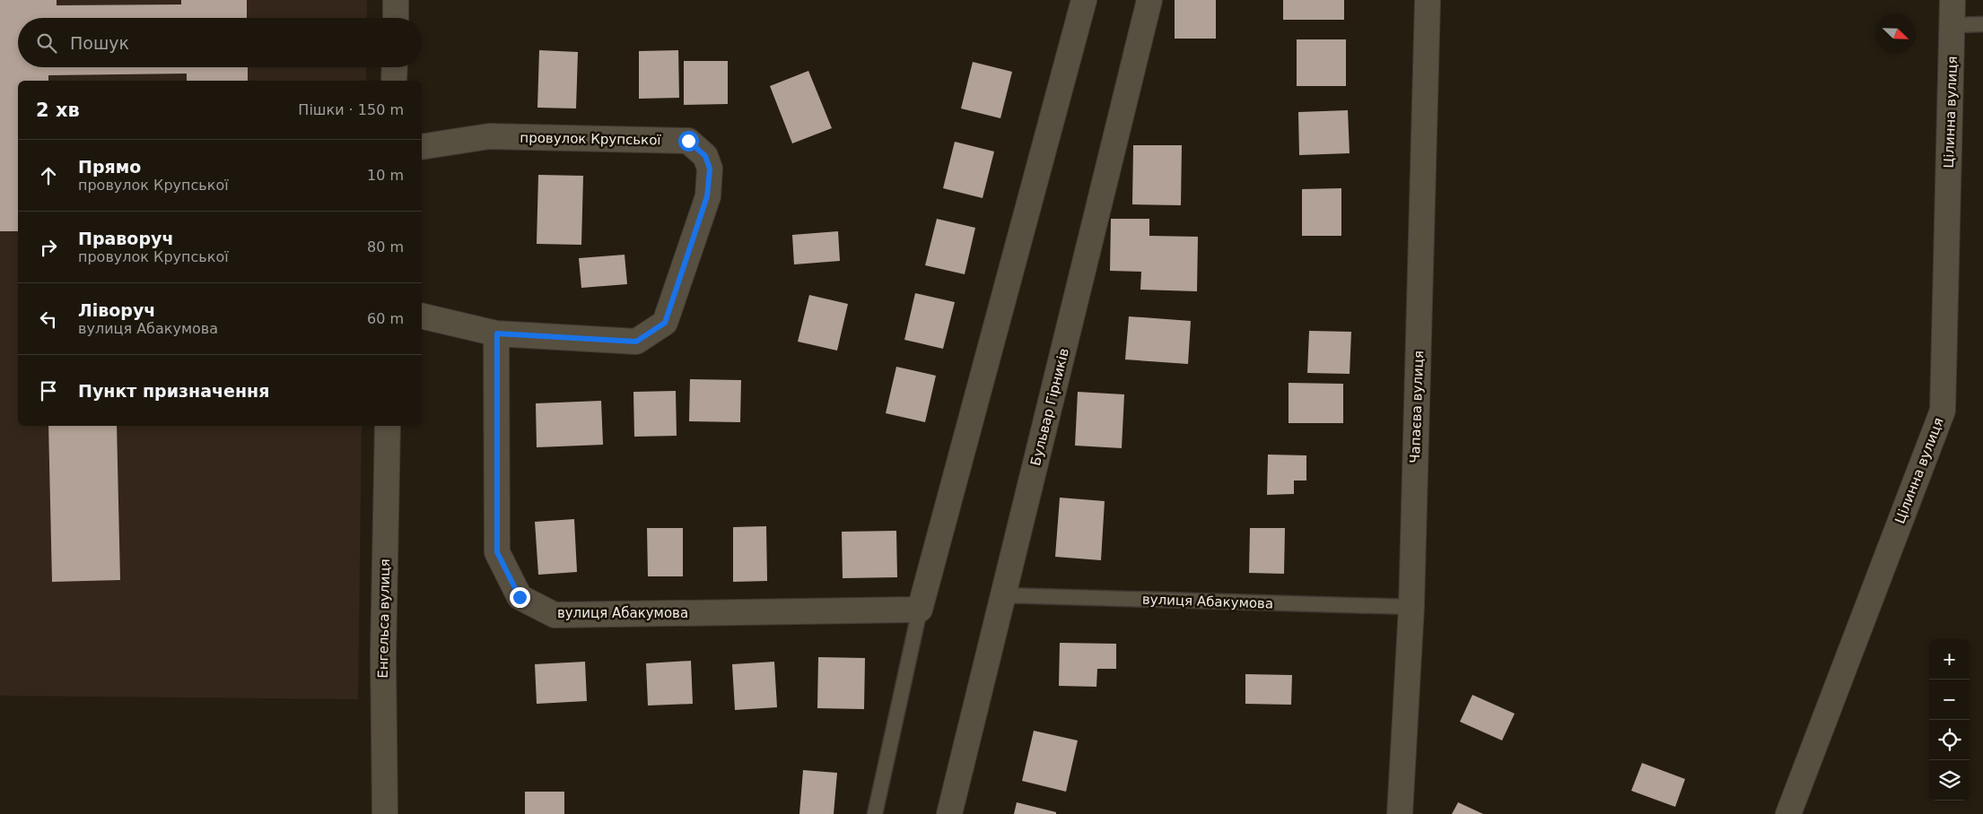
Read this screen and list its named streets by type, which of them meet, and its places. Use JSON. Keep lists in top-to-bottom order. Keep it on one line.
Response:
{"streets":{"street":["Цілинна вулиця","провулок Крупської","Бульвар Гірників","Чапаєва вулиця","вулиця Абакумова","Енгельса вулиця"]},"crossings":[["провулок Крупської","вулиця Абакумова"],["Бульвар Гірників","вулиця Абакумова"],["Чапаєва вулиця","вулиця Абакумова"]],"north":"bottom right","page":{"search":"Пошук","heading":["2 хв","Пішки · 150 m"],"list":[["Прямо","провулок Крупської","10 m"],["Праворуч","провулок Крупської","80 m"],["Ліворуч","вулиця Абакумова","60 m"],"Пункт призначення"],"map_buttons":["+","−"]}}
